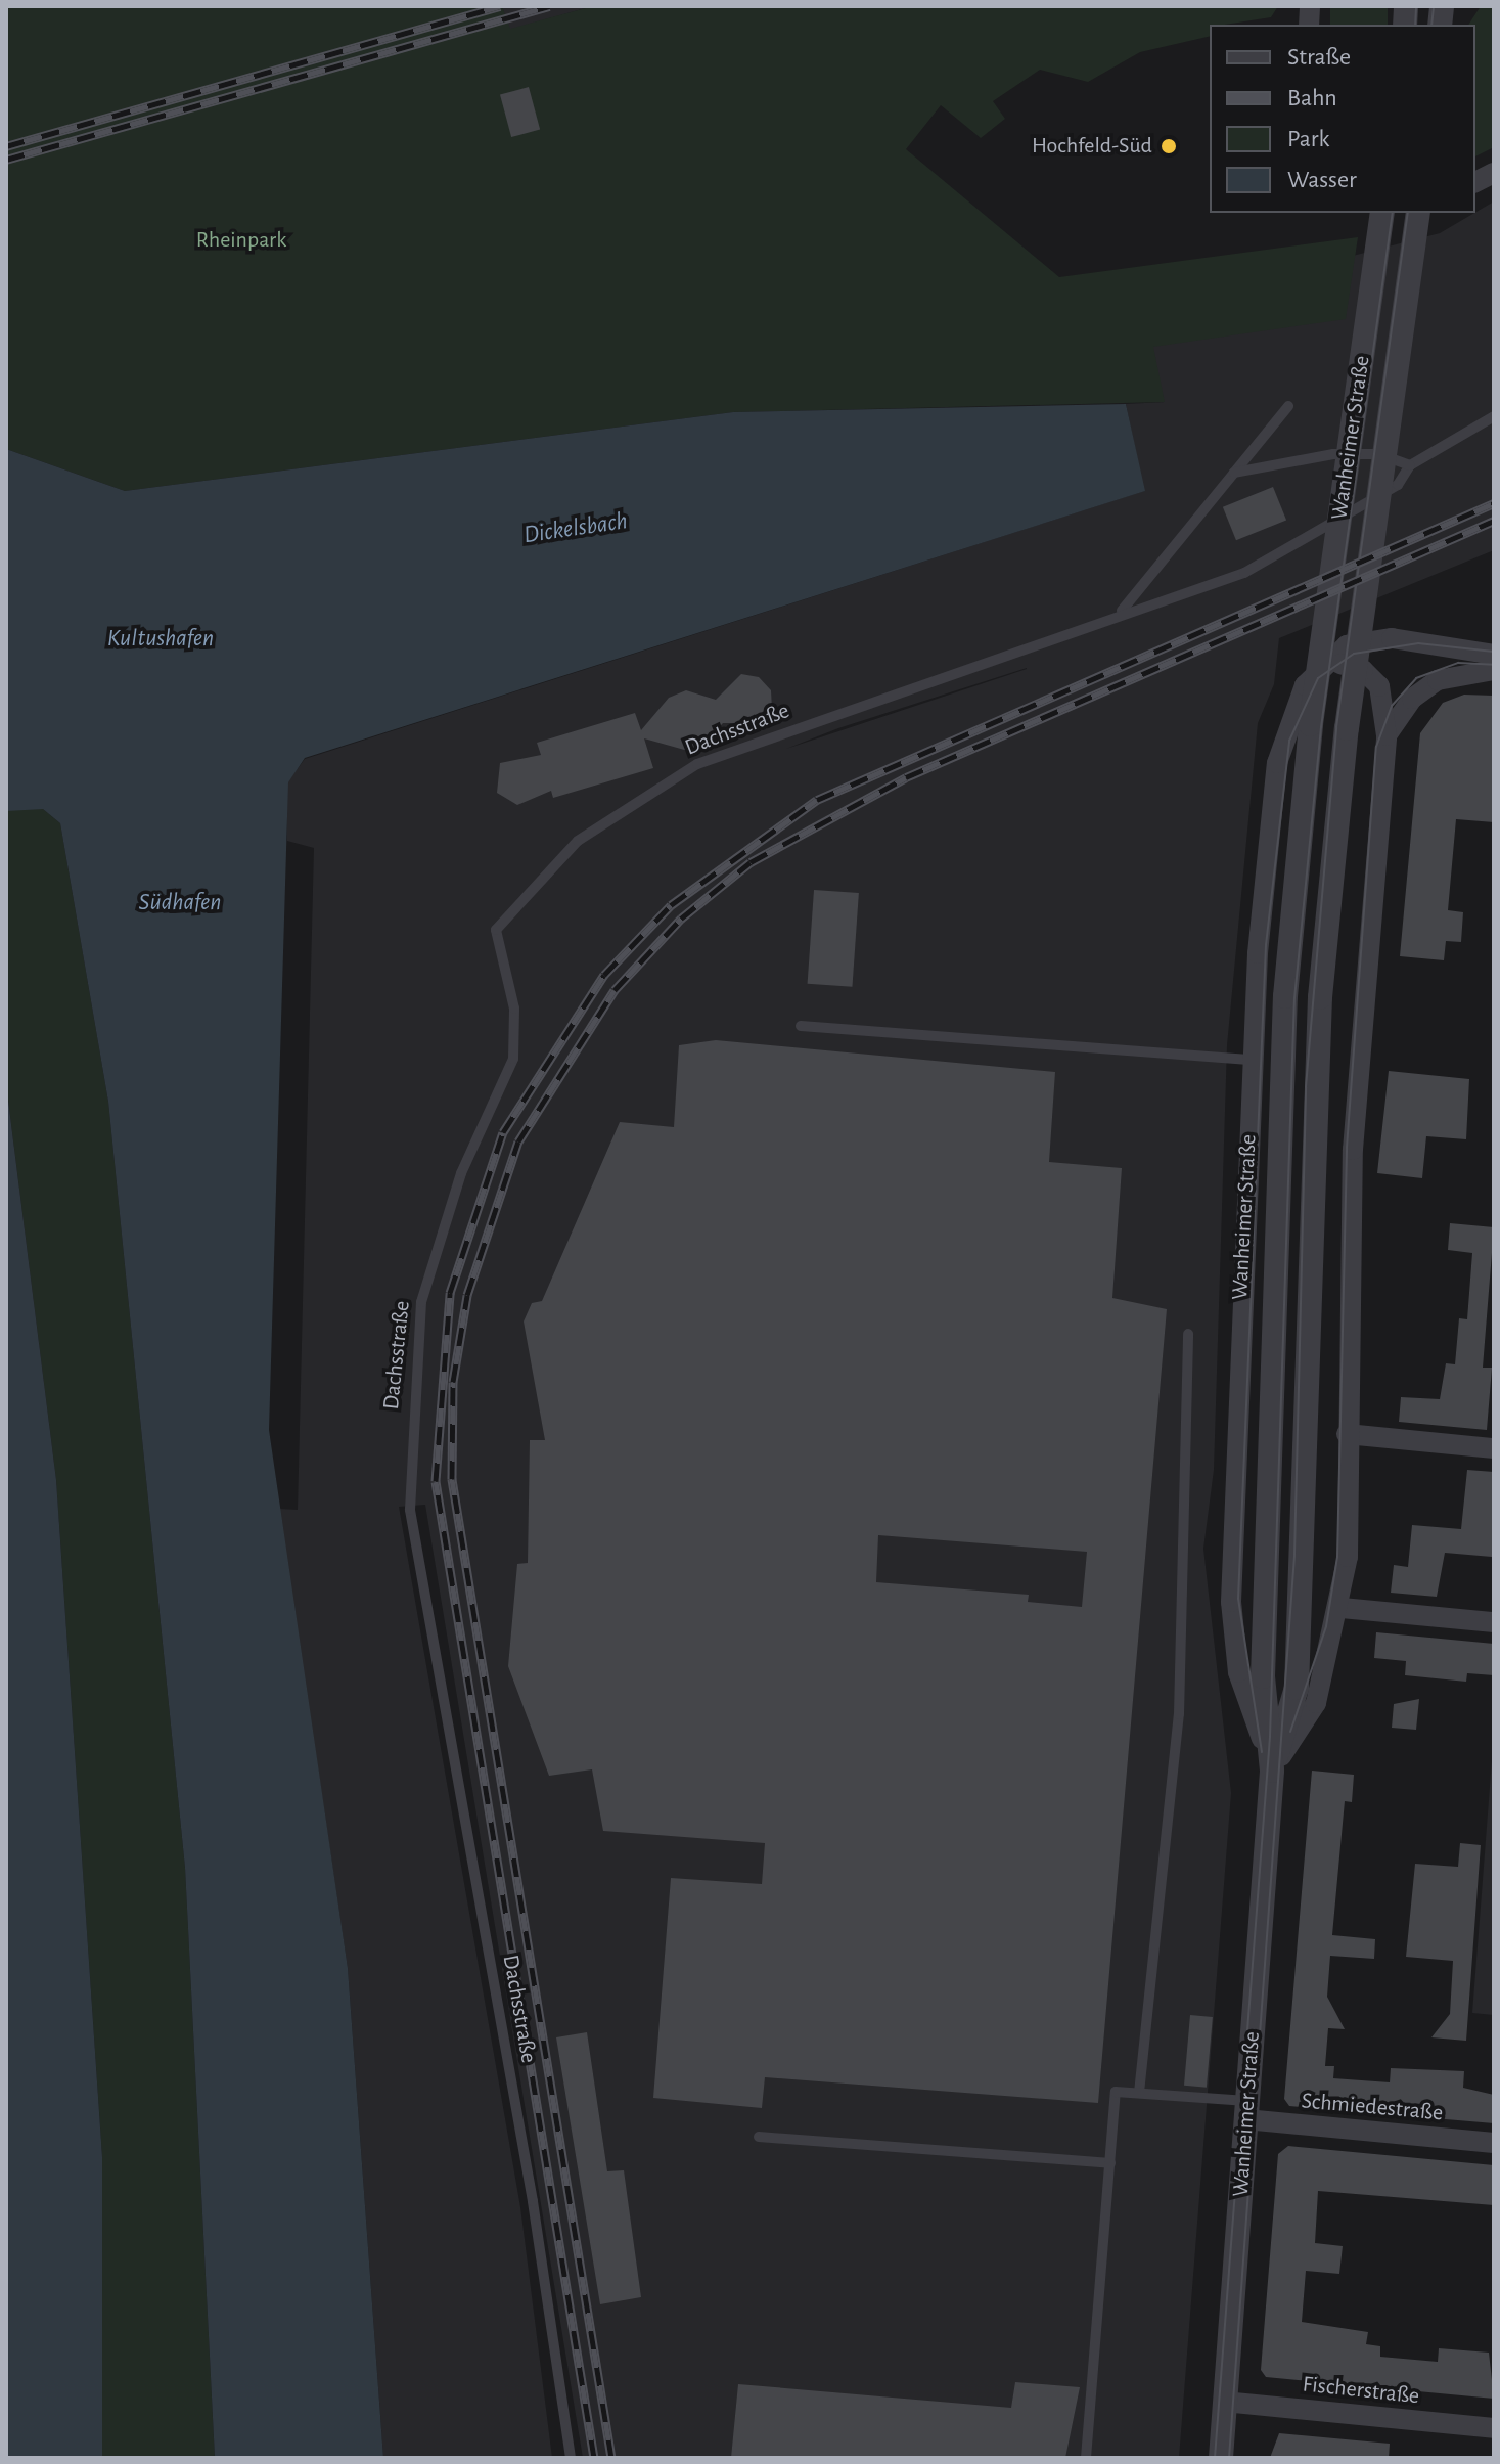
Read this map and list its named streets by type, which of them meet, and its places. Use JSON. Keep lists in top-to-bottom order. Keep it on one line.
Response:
{"streets":{"street":["Wanheimer Straße","Schmiedestraße","Fischerstraße"],"lane":["Dachsstraße"]},"crossings":[["Wanheimer Straße","Schmiedestraße"],["Wanheimer Straße","Fischerstraße"]],"water":["Dickelsbach","Kultushafen","Südhafen"],"parks":["Rheinpark"],"places":["Hochfeld-Süd"],"legend":["Straße","Bahn","Park","Wasser"]}
